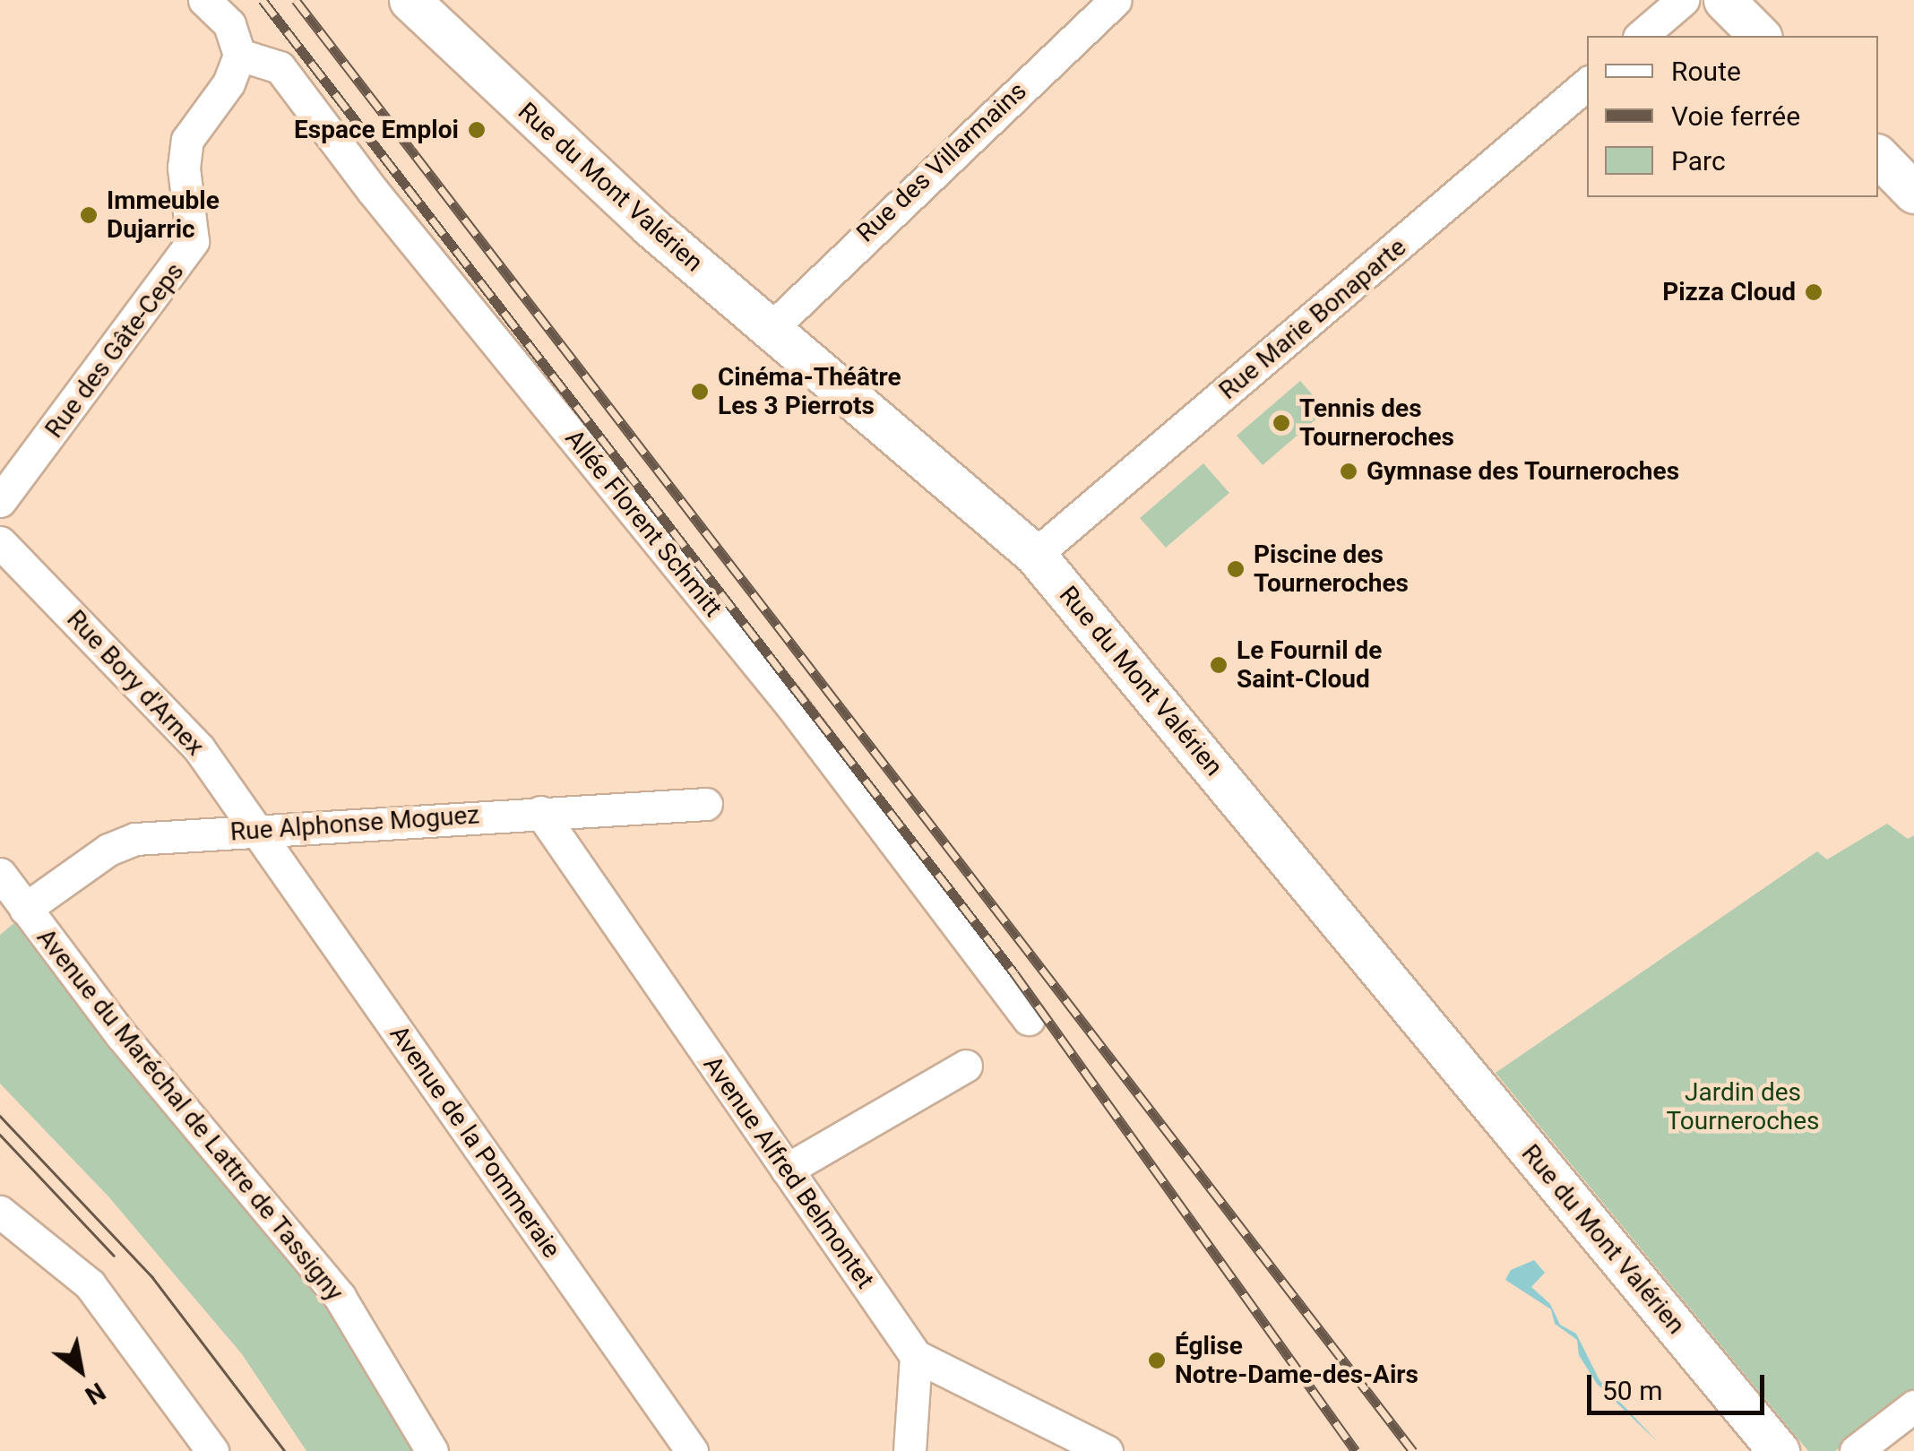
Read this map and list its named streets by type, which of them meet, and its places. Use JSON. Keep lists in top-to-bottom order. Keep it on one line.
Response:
{"streets":{"main road":["Rue du Mont Valérien"],"street":["Rue des Villarmains","Rue Marie Bonaparte","Rue des Gâte-Ceps","Allée Florent Schmitt","Rue Bory d'Arnex","Rue Alphonse Moguez","Avenue du Maréchal de Lattre de Tassigny","Avenue de la Pommeraie","Avenue Alfred Belmontet"]},"crossings":[["Rue des Villarmains","Rue du Mont Valérien"],["Rue du Mont Valérien","Rue Marie Bonaparte"],["Rue des Gâte-Ceps","Allée Florent Schmitt"],["Rue Bory d'Arnex","Rue Alphonse Moguez"],["Rue Bory d'Arnex","Avenue de la Pommeraie"],["Rue Alphonse Moguez","Avenue du Maréchal de Lattre de Tassigny"],["Rue Alphonse Moguez","Avenue de la Pommeraie"],["Rue Alphonse Moguez","Avenue Alfred Belmontet"]],"parks":["Jardin des Tourneroches"],"places":["Espace Emploi","Immeuble Dujarric","Pizza Cloud","Cinéma-Théâtre Les 3 Pierrots","Tennis des Tourneroches","Gymnase des Tourneroches","Piscine des Tourneroches","Le Fournil de Saint-Cloud","Église Notre-Dame-des-Airs"],"legend":["Route","Voie ferrée","Parc"],"scale_bar":"50 m","north":"bottom right"}
